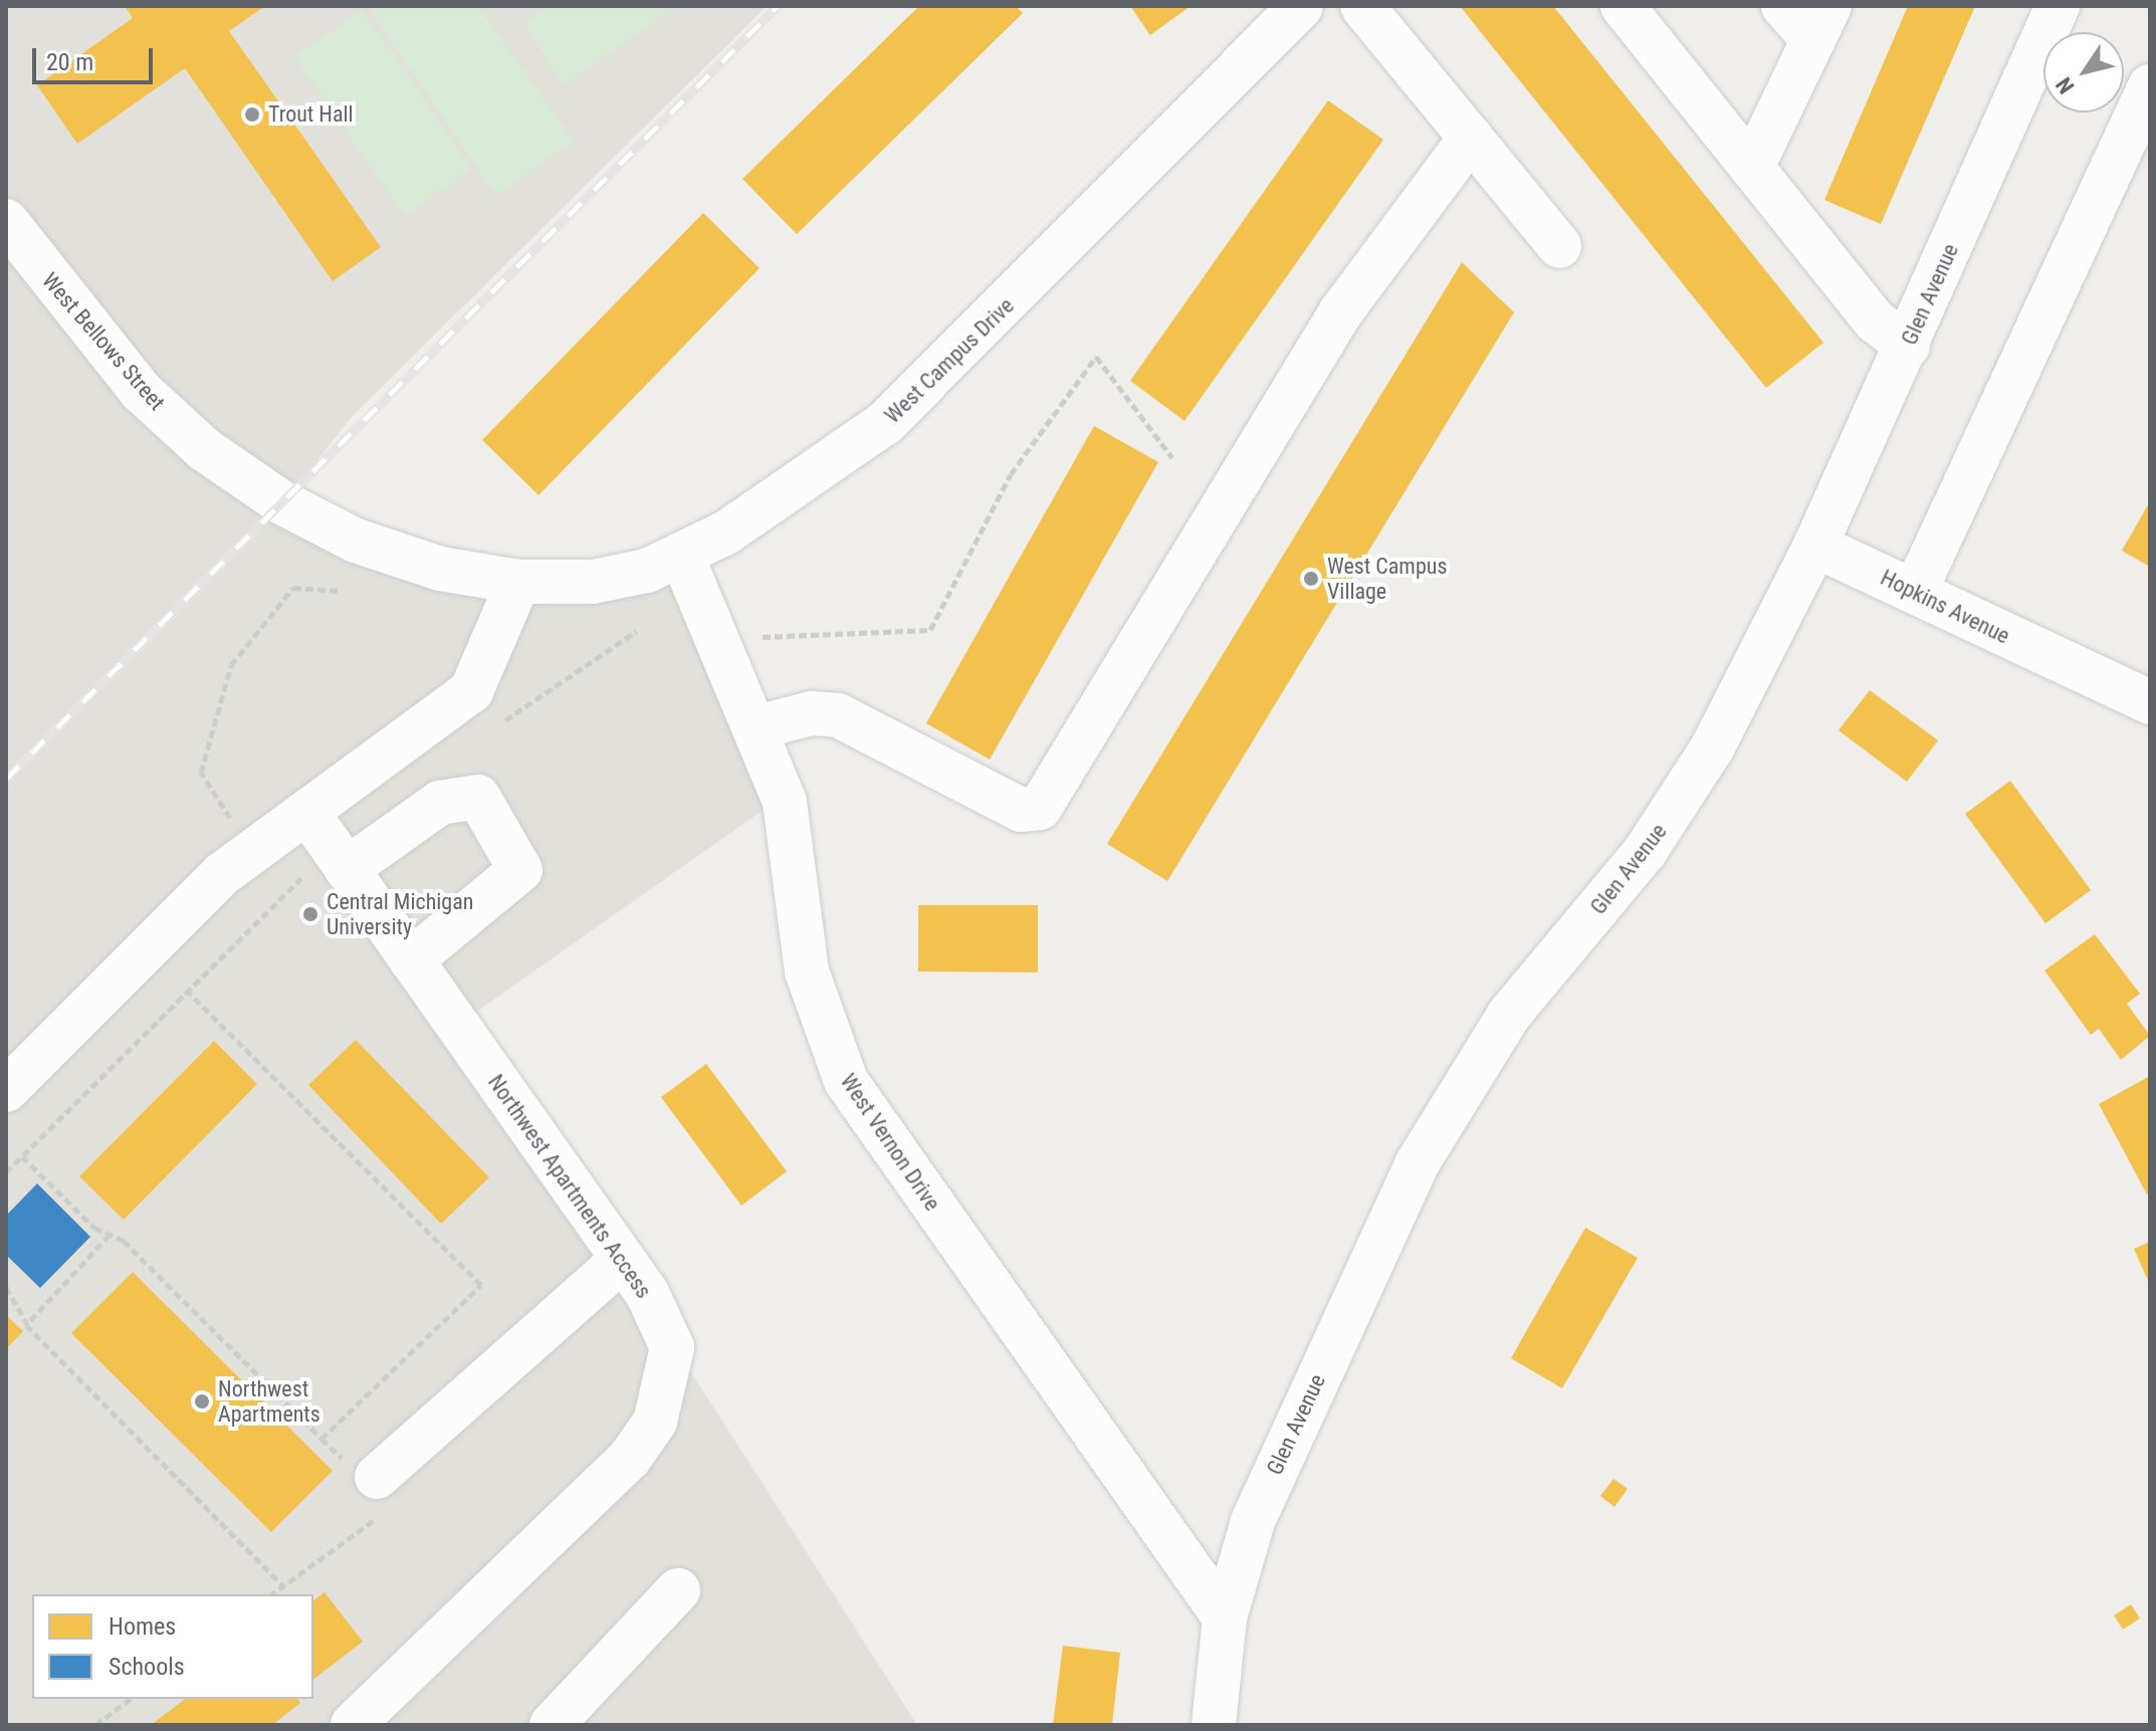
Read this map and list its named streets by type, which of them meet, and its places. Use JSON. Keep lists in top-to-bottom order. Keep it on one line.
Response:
{"streets":{"street":["Glen Avenue","West Bellows Street","West Campus Drive","Hopkins Avenue","West Vernon Drive","Northwest Apartments Access"]},"crossings":[["Glen Avenue","Hopkins Avenue"],["Glen Avenue","West Vernon Drive"],["West Bellows Street","West Campus Drive"],["West Campus Drive","West Vernon Drive"]],"places":["Trout Hall","West Campus Village","Central Michigan University","Northwest Apartments"],"legend":["Homes","Schools"],"scale_bar":"20 m","north":"bottom left"}
